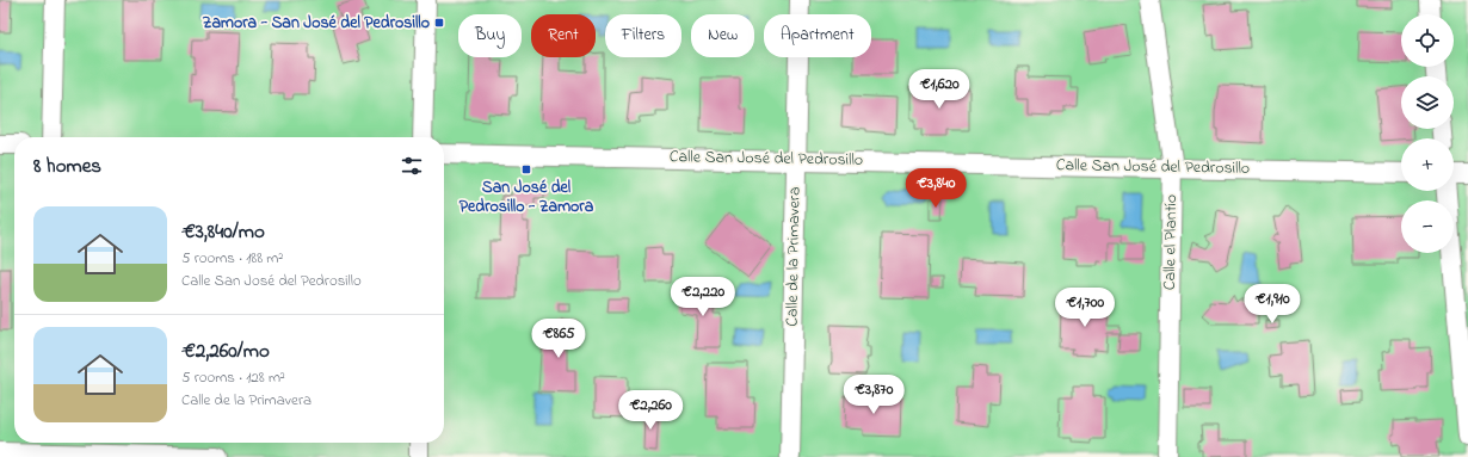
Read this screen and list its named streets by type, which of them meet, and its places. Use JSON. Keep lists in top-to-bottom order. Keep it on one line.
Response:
{"streets":{"street":["Calle San José del Pedrosillo","Calle el Plantío","Calle de la Primavera"]},"crossings":[["Calle San José del Pedrosillo","Calle el Plantío"],["Calle San José del Pedrosillo","Calle de la Primavera"]],"places":{"transit":["Zamora - San José del Pedrosillo","San José del Pedrosillo - Zamora"]},"page":{"map_buttons":["+","−"],"chip":["Buy","Rent","Filters","New","Apartment"],"price":["€1,620","€3,840","€2,220","€1,910","€1,700","€865","€3,870","€2,260"],"heading":"8 homes","list":[{"name":"€3,840/mo","note":"5 rooms · 188 m² · Calle San José del Pedrosillo"},{"name":"€2,260/mo","note":"5 rooms · 128 m² · Calle de la Primavera"}]}}
